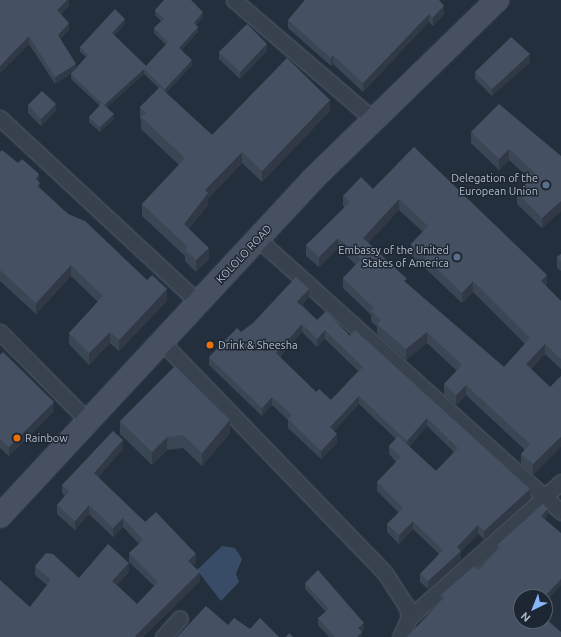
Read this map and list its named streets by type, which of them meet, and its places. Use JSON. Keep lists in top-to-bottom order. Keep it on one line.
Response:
{"streets":{"street":["KOLOLO ROAD"]},"places":["Delegation of the European Union","Embassy of the United States of America","Drink & Sheesha","Rainbow"],"north":"bottom left"}
